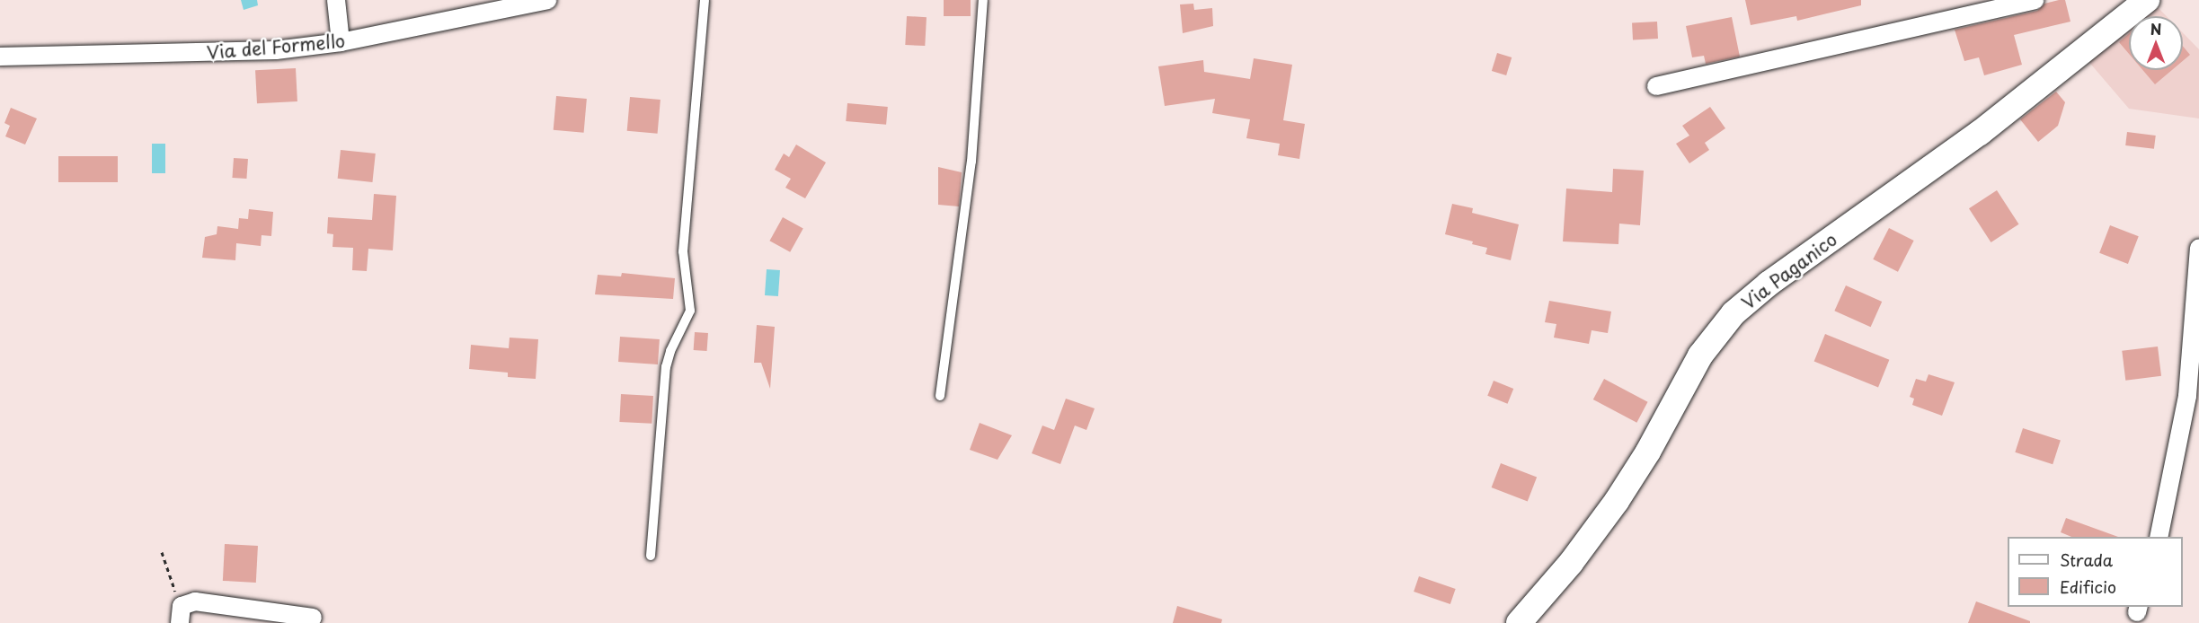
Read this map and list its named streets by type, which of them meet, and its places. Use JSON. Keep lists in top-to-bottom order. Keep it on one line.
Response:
{"streets":{"street":["Via del Formello","Via Paganico"]},"legend":["Strada","Edificio"],"north":"top"}
